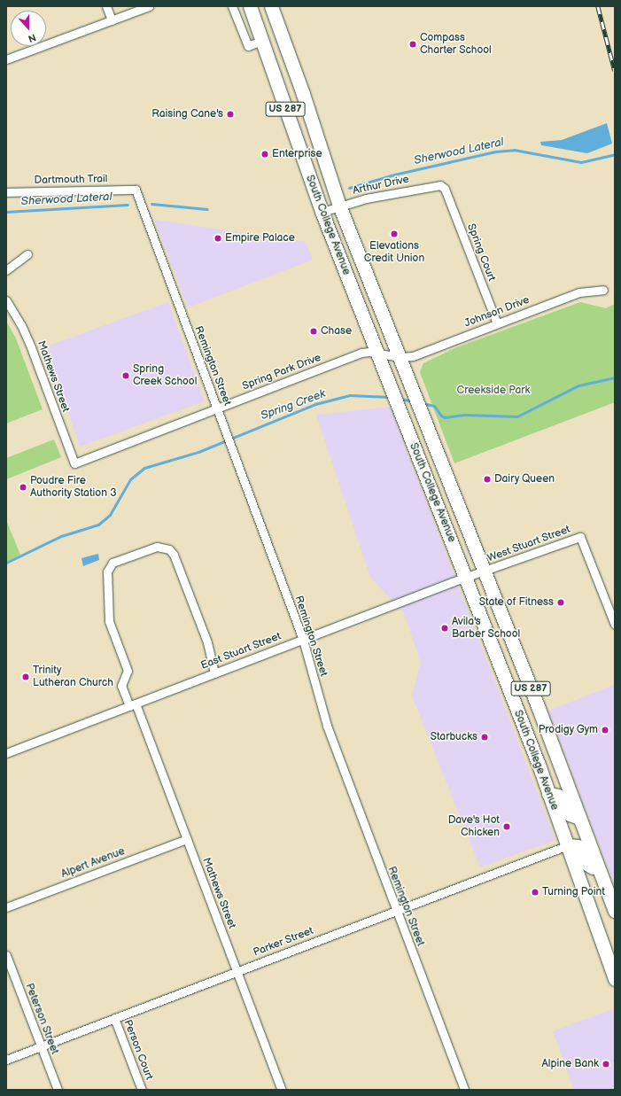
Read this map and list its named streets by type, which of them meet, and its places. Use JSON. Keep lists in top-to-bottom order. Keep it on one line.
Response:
{"streets":{"highway":["US 287","South College Avenue"],"street":["Dartmouth Trail","Arthur Drive","Spring Court","Johnson Drive","Remington Street","Spring Park Drive","Mathews Street","West Stuart Street","East Stuart Street","Alpert Avenue","Parker Street","Peterson Street","Person Court"]},"crossings":[["Dartmouth Trail","Remington Street"],["Arthur Drive","South College Avenue"],["Arthur Drive","Spring Court"],["South College Avenue","Johnson Drive"],["South College Avenue","Spring Park Drive"],["South College Avenue","West Stuart Street"],["South College Avenue","East Stuart Street"],["South College Avenue","Parker Street"],["Spring Court","Johnson Drive"],["Johnson Drive","Spring Park Drive"],["Remington Street","Spring Park Drive"],["Remington Street","East Stuart Street"],["Remington Street","Parker Street"],["Spring Park Drive","Mathews Street"],["Mathews Street","East Stuart Street"],["Mathews Street","Alpert Avenue"],["Mathews Street","Parker Street"],["West Stuart Street","East Stuart Street"],["Parker Street","Peterson Street"],["Parker Street","Person Court"]],"water":["Sherwood Lateral","Spring Creek"],"parks":["Creekside Park"],"places":["Compass Charter School","Raising Cane's","Enterprise","Elevations Credit Union","Empire Palace","Chase","Spring Creek School","Dairy Queen","Poudre Fire Authority Station 3","State of Fitness","Avila's Barber School","Trinity Lutheran Church","Prodigy Gym","Starbucks","Dave's Hot Chicken","Turning Point","Alpine Bank"],"north":"bottom"}
